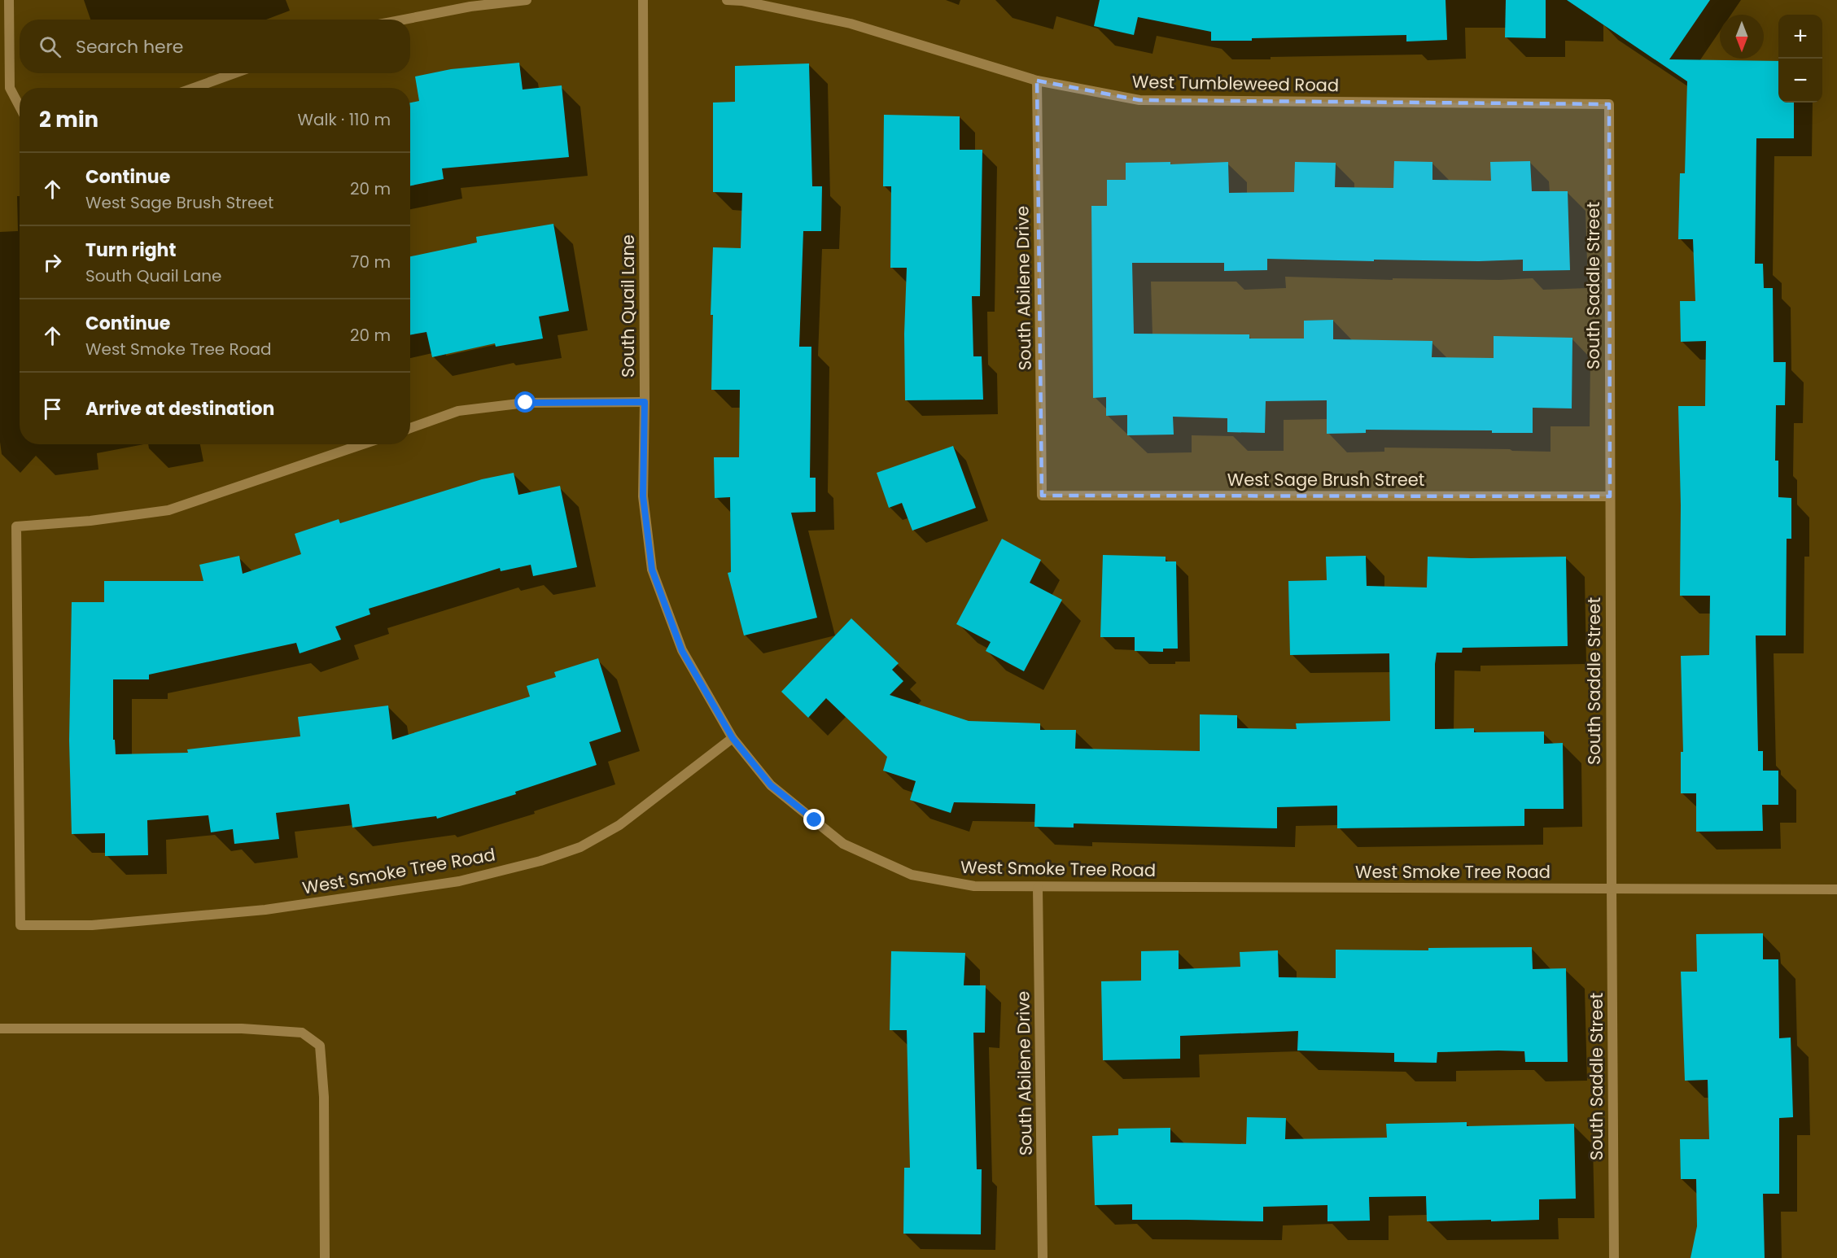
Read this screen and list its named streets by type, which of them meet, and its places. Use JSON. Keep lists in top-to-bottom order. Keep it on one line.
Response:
{"streets":{"street":["West Tumbleweed Road","South Saddle Street","South Abilene Drive","South Quail Lane","West Sage Brush Street","West Smoke Tree Road"]},"crossings":[["West Tumbleweed Road","South Saddle Street"],["West Tumbleweed Road","South Abilene Drive"],["South Saddle Street","West Sage Brush Street"],["South Saddle Street","West Smoke Tree Road"],["South Abilene Drive","West Sage Brush Street"],["South Abilene Drive","West Smoke Tree Road"],["South Quail Lane","West Smoke Tree Road"]],"north":"bottom","page":{"map_buttons":["+","−"],"search":"Search here","heading":["2 min","Walk · 110 m"],"list":[["Continue","West Sage Brush Street","20 m"],["Turn right","South Quail Lane","70 m"],["Continue","West Smoke Tree Road","20 m"],"Arrive at destination"]}}
